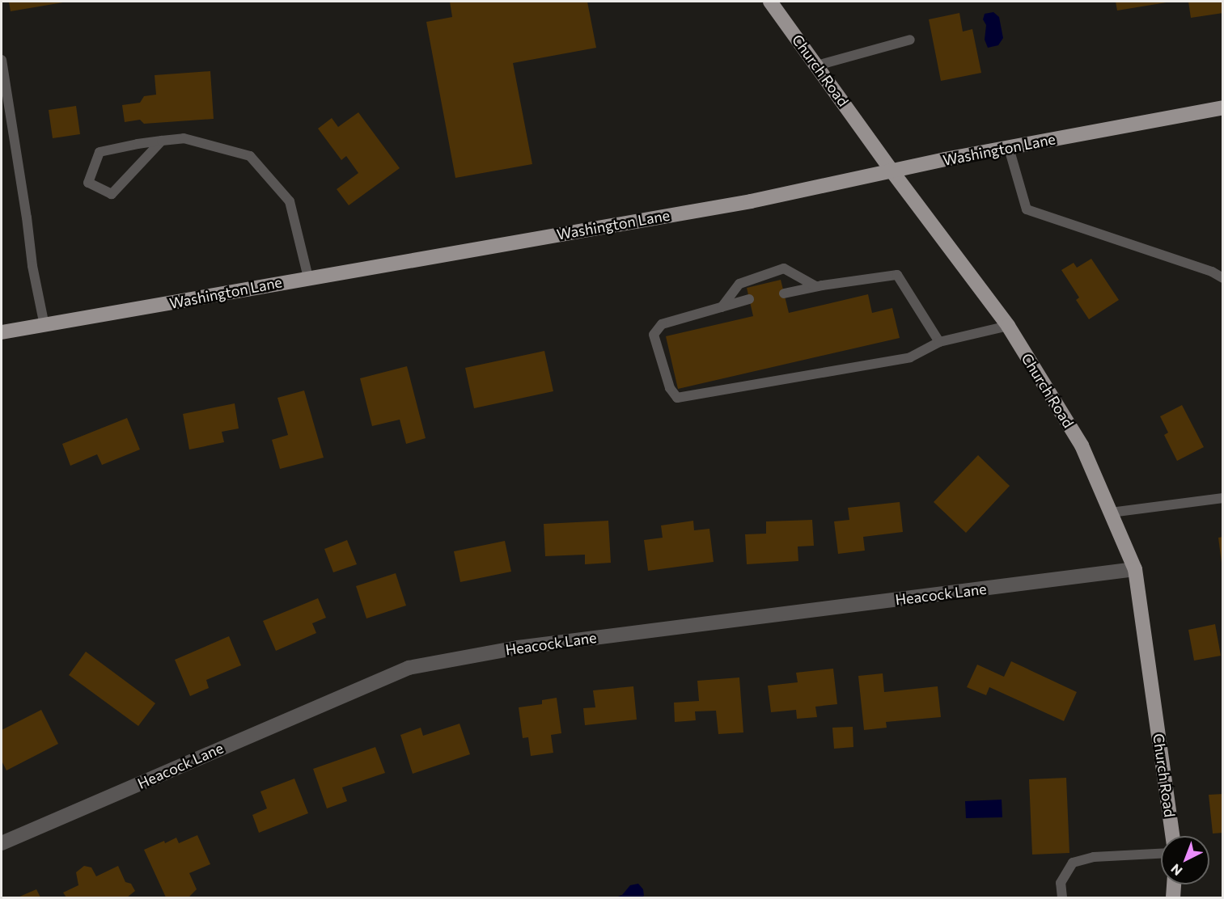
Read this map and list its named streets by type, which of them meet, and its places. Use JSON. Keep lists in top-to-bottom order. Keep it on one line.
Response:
{"streets":{"main road":["Church Road","Washington Lane"],"street":["Heacock Lane"]},"crossings":[["Church Road","Washington Lane"],["Church Road","Heacock Lane"]],"north":"bottom left"}
